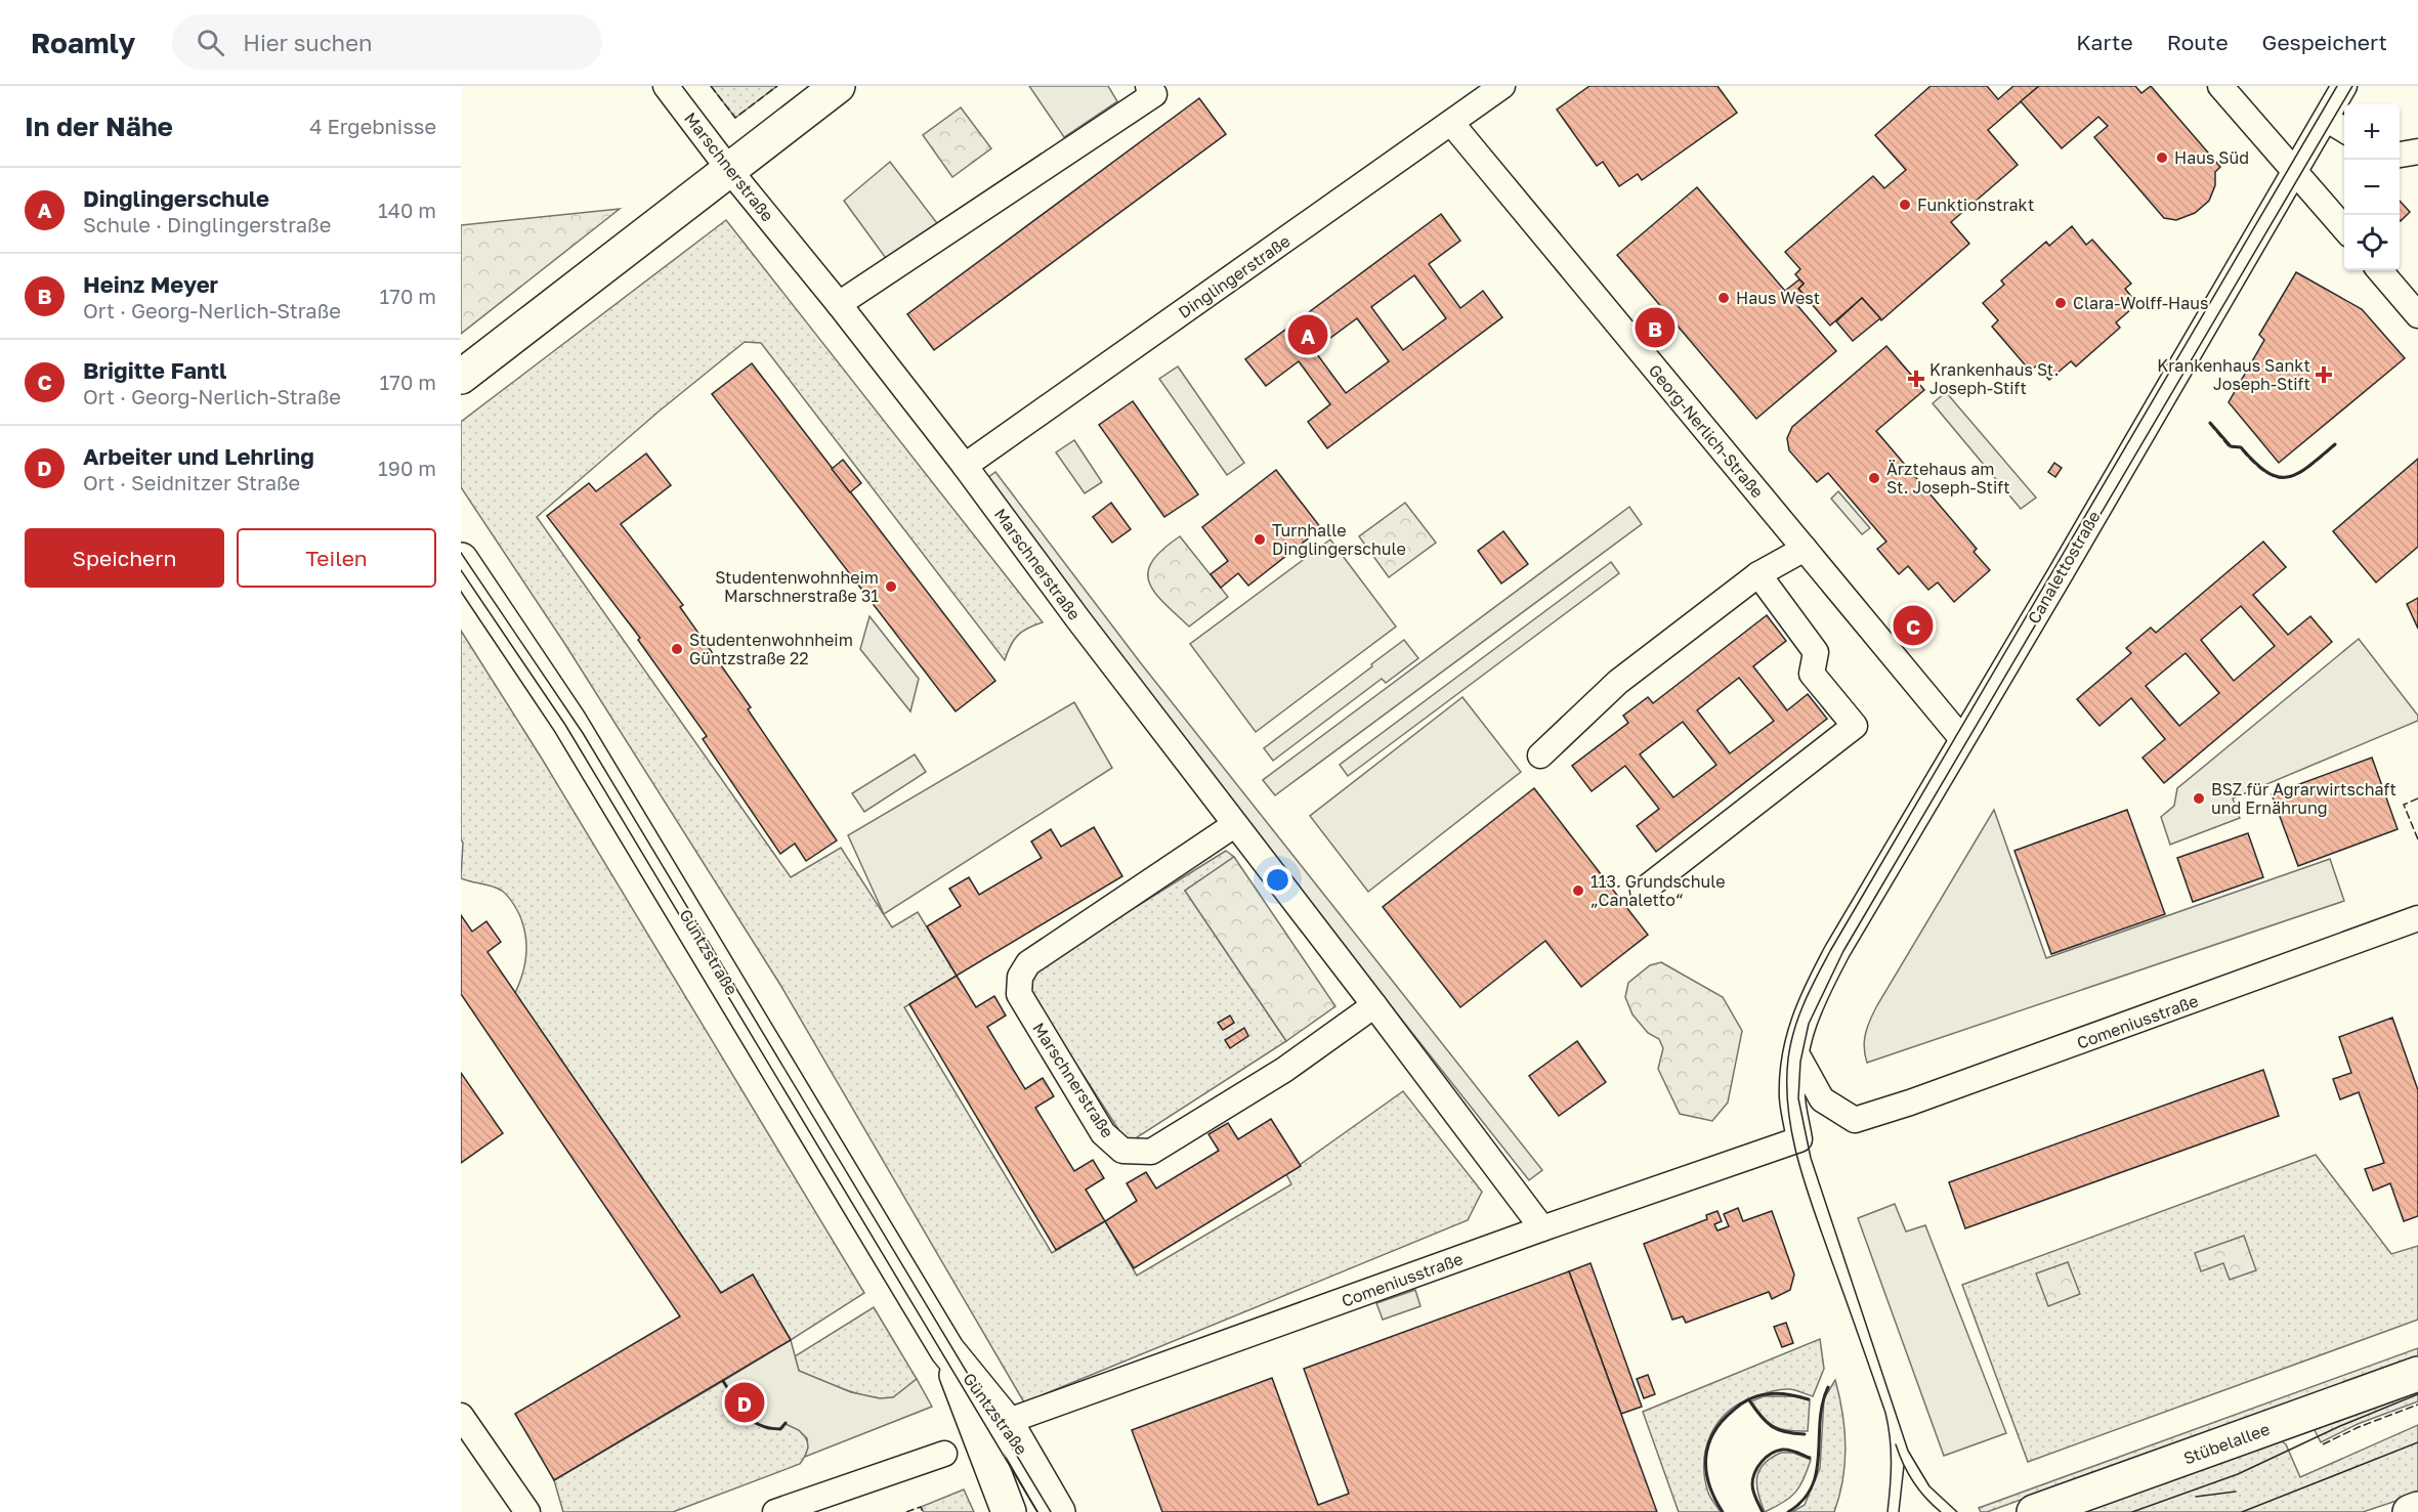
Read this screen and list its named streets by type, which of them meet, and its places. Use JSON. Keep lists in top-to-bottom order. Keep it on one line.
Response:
{"streets":{"main road":["Güntzstraße","Stübelallee"],"street":["Marschnerstraße","Dinglingerstraße","Georg-Nerlich-Straße","Canalettostraße","Comeniusstraße"]},"crossings":[["Marschnerstraße","Dinglingerstraße"],["Marschnerstraße","Comeniusstraße"],["Dinglingerstraße","Georg-Nerlich-Straße"],["Georg-Nerlich-Straße","Canalettostraße"],["Canalettostraße","Comeniusstraße"],["Güntzstraße","Comeniusstraße"]],"places":{"other":["Haus Süd","Funktionstrakt","Haus West","Clara-Wolff-Haus","Ärztehaus am St. Joseph-Stift","Turnhalle Dinglingerschule","Studentenwohnheim Marschnerstraße 31","Studentenwohnheim Güntzstraße 22","BSZ für Agrarwirtschaft und Ernährung","113. Grundschule „Canaletto“"],"health":["Krankenhaus Sankt Joseph-Stift","Krankenhaus St. Joseph-Stift"]},"page":{"header":"Roamly","search":"Hier suchen","nav":["Karte","Route","Gespeichert"],"heading":["In der Nähe","4 Ergebnisse"],"map_buttons":["+","−"],"list":[{"mark":"A","name":"Dinglingerschule","note":"Schule · Dinglingerstraße","value":"140 m"},{"mark":"B","name":"Heinz Meyer","note":"Ort · Georg-Nerlich-Straße","value":"170 m"},{"mark":"C","name":"Brigitte Fantl","note":"Ort · Georg-Nerlich-Straße","value":"170 m"},{"mark":"D","name":"Arbeiter und Lehrling","note":"Ort · Seidnitzer Straße","value":"190 m"}],"pins":["B","A","C","D"],"buttons":["Speichern","Teilen"]}}
